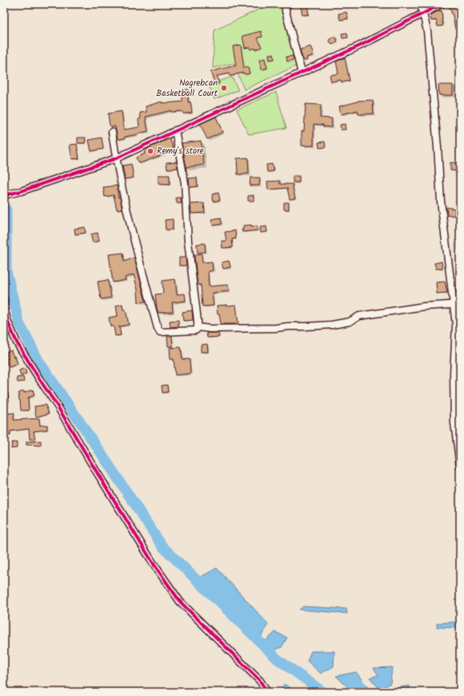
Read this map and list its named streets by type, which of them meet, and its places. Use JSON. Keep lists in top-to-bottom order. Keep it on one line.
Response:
{"places":["Nagrebcan Basketball Court","Remy's store"]}
